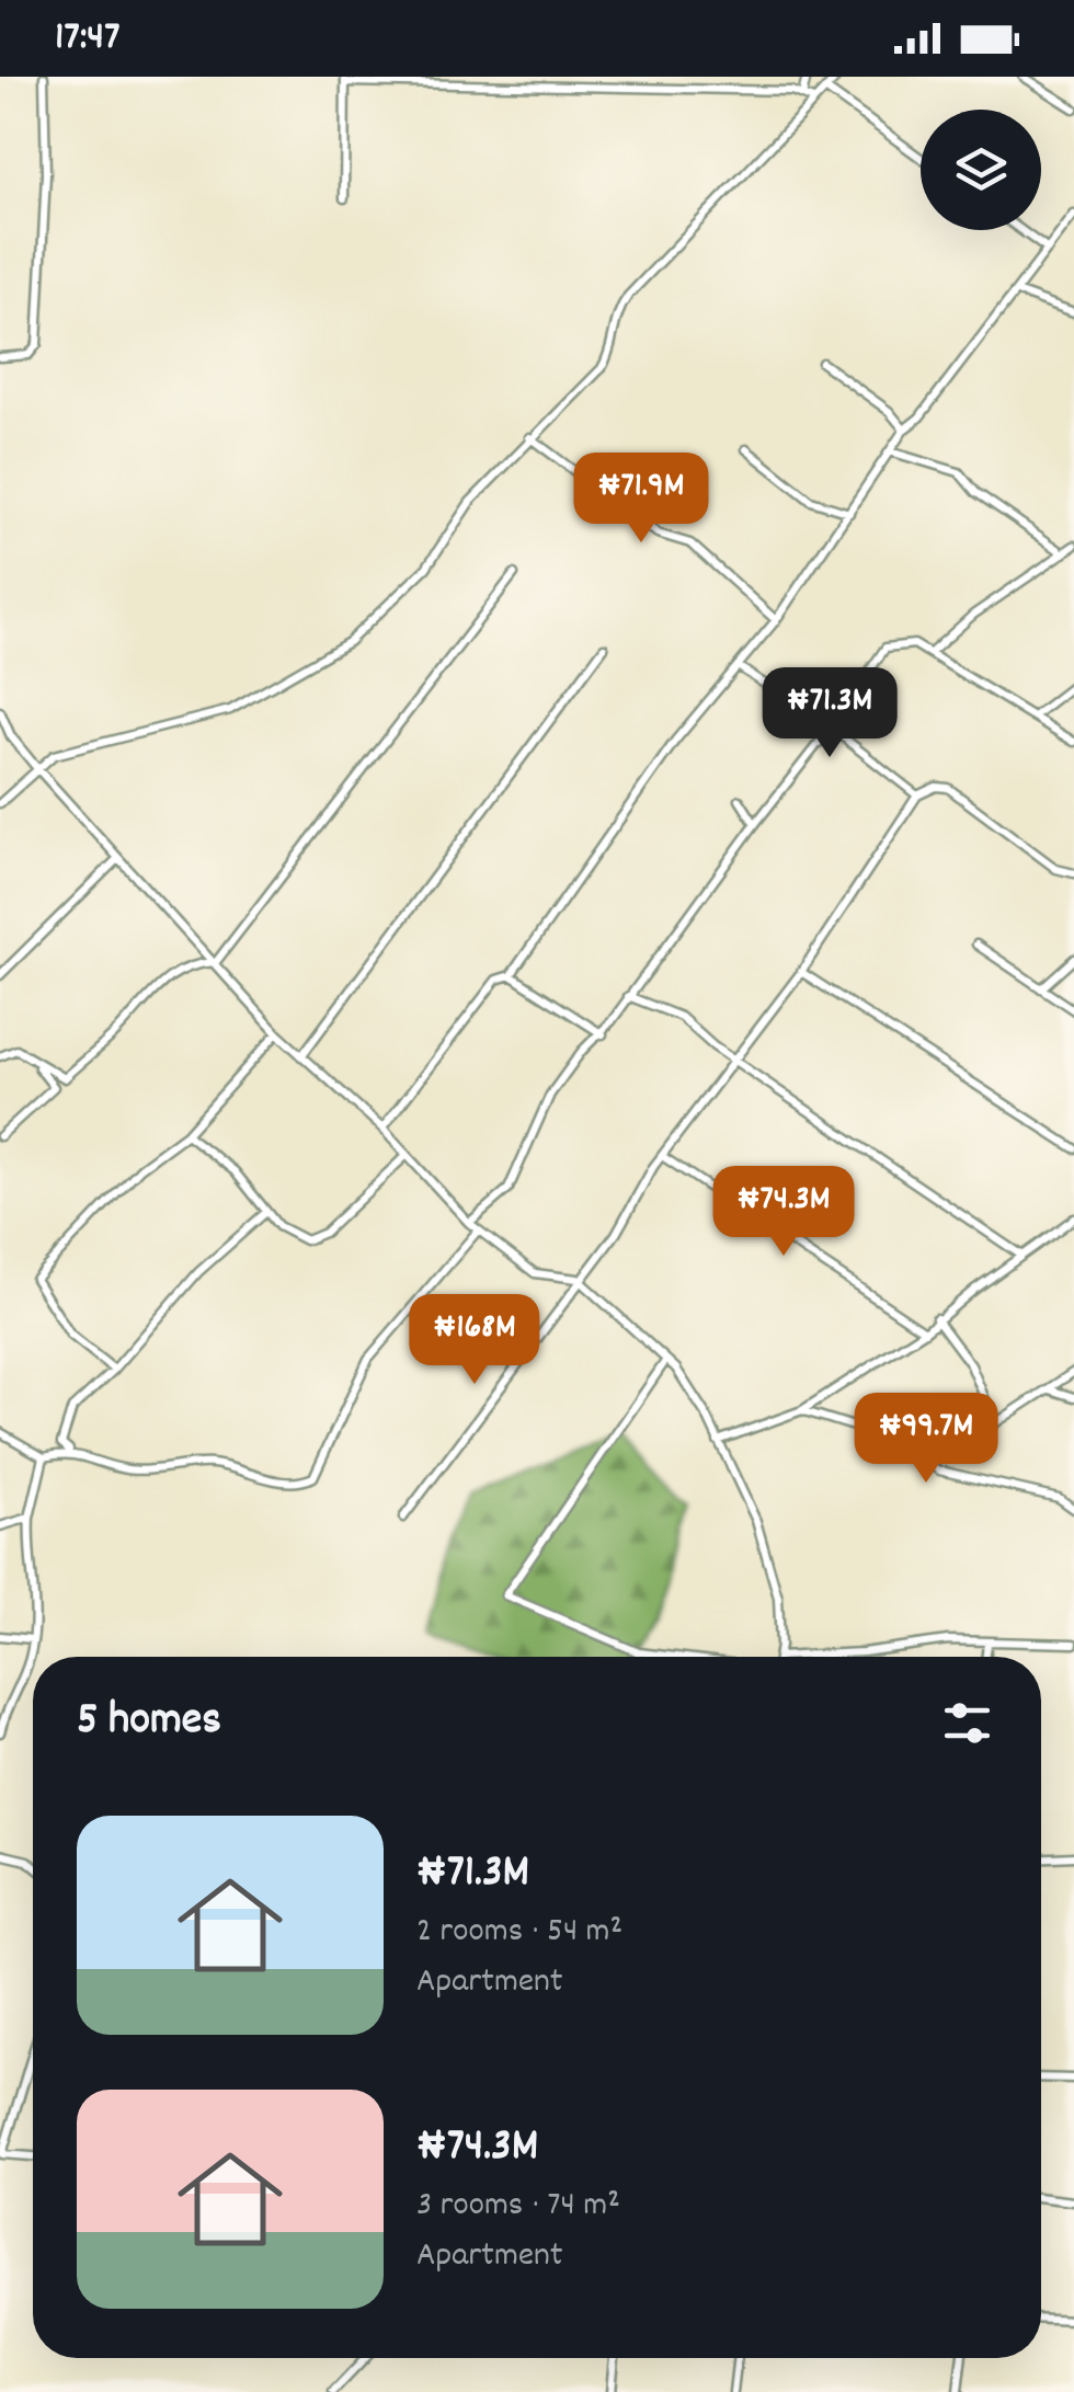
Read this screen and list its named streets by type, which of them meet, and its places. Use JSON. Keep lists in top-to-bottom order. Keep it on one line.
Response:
{"page":{"status":"17:47","price":["₦71.9M","₦71.3M","₦74.3M","₦168M","₦99.7M"],"heading":"5 homes","list":[{"name":"₦71.3M","note":"2 rooms · 54 m² · Apartment"},{"name":"₦74.3M","note":"3 rooms · 74 m² · Apartment"}]}}
